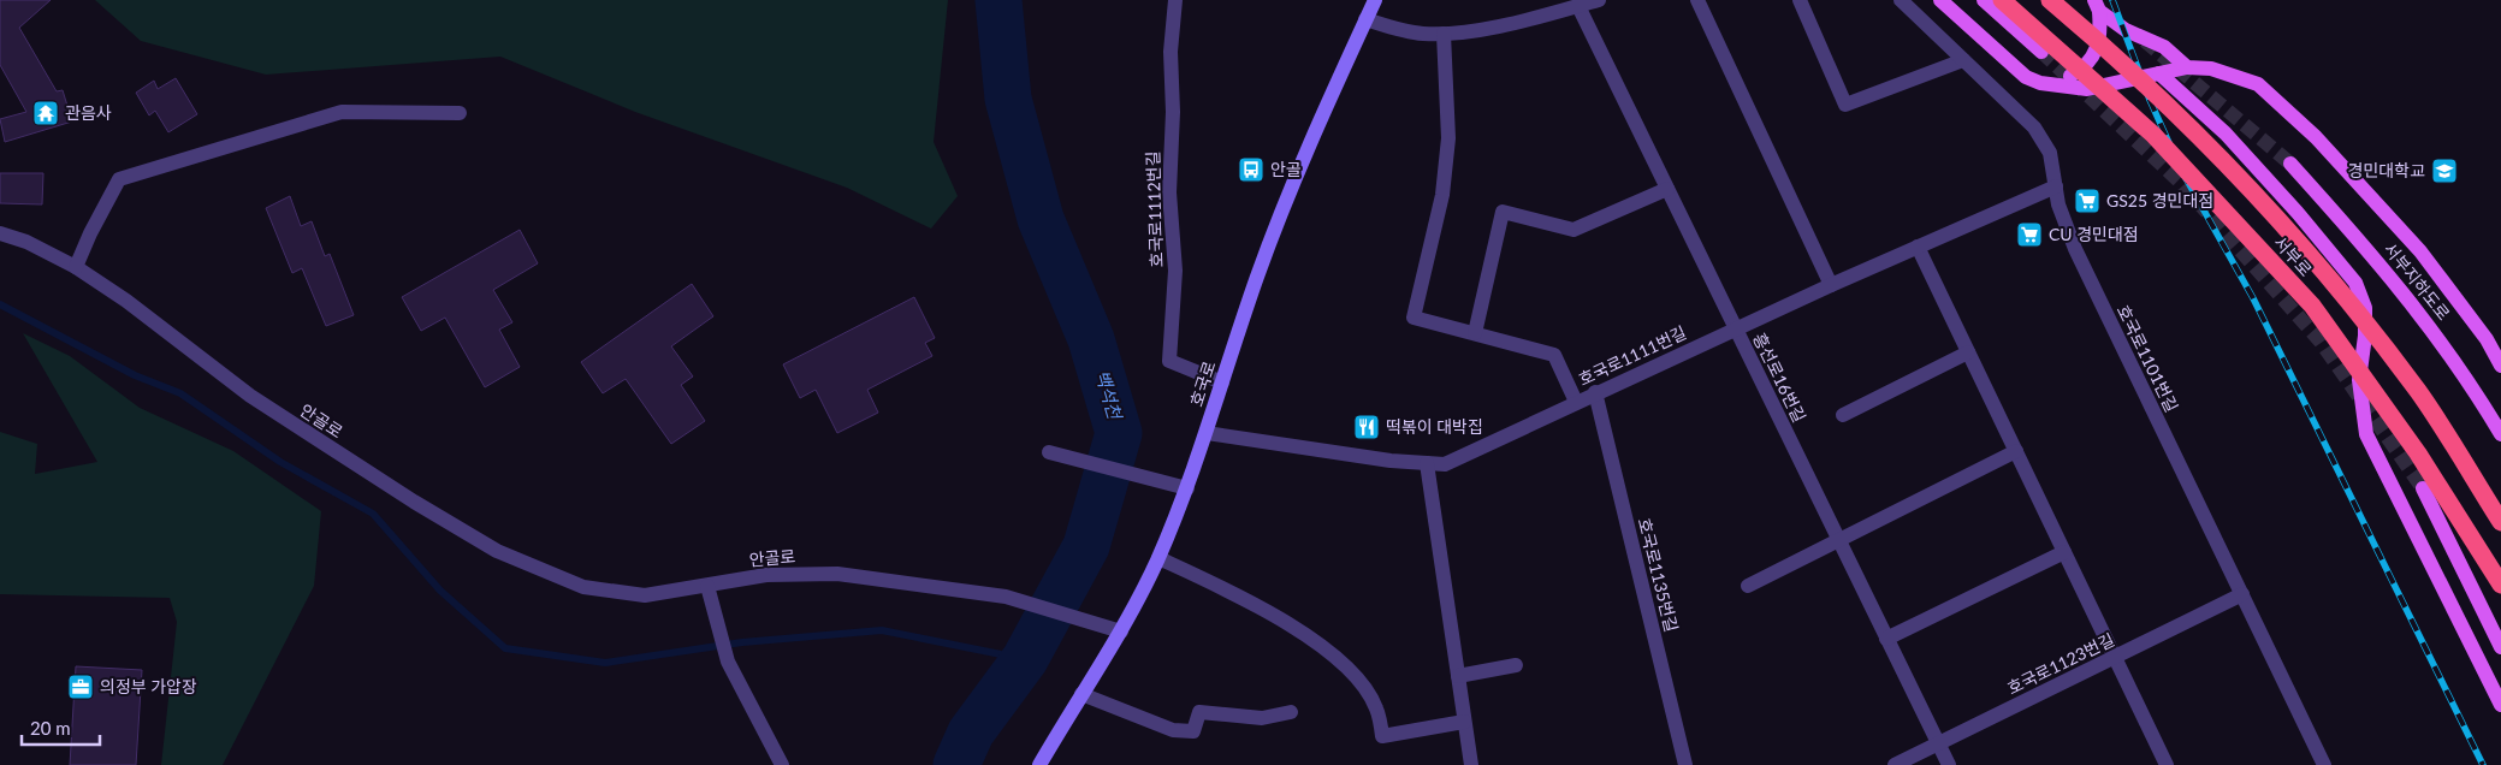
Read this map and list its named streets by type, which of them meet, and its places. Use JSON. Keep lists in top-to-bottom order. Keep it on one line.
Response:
{"streets":{"highway":["서부로"],"main road":["서부지하도로"],"street":["호국로1112번길","호국로1111번길","호국로1101번길","흥선로16번길","호국로","안골로","호국로1135번길","호국로1123번길"]},"crossings":[["호국로1112번길","호국로"],["호국로1111번길","호국로1101번길"],["호국로1111번길","흥선로16번길"],["호국로1111번길","호국로"],["호국로1111번길","호국로1135번길"],["호국로1101번길","호국로1123번길"],["흥선로16번길","호국로1123번길"],["호국로","안골로"]],"water":["백석천"],"places":{"temple":["관음사"],"bus stop":["안골"],"school or university":["경민대학교"],"supermarket":["GS25 경민대점","CU 경민대점"],"restaurant":["떡볶이 대박집"],"office":["의정부 가압장"]},"scale_bar":"20 m"}
